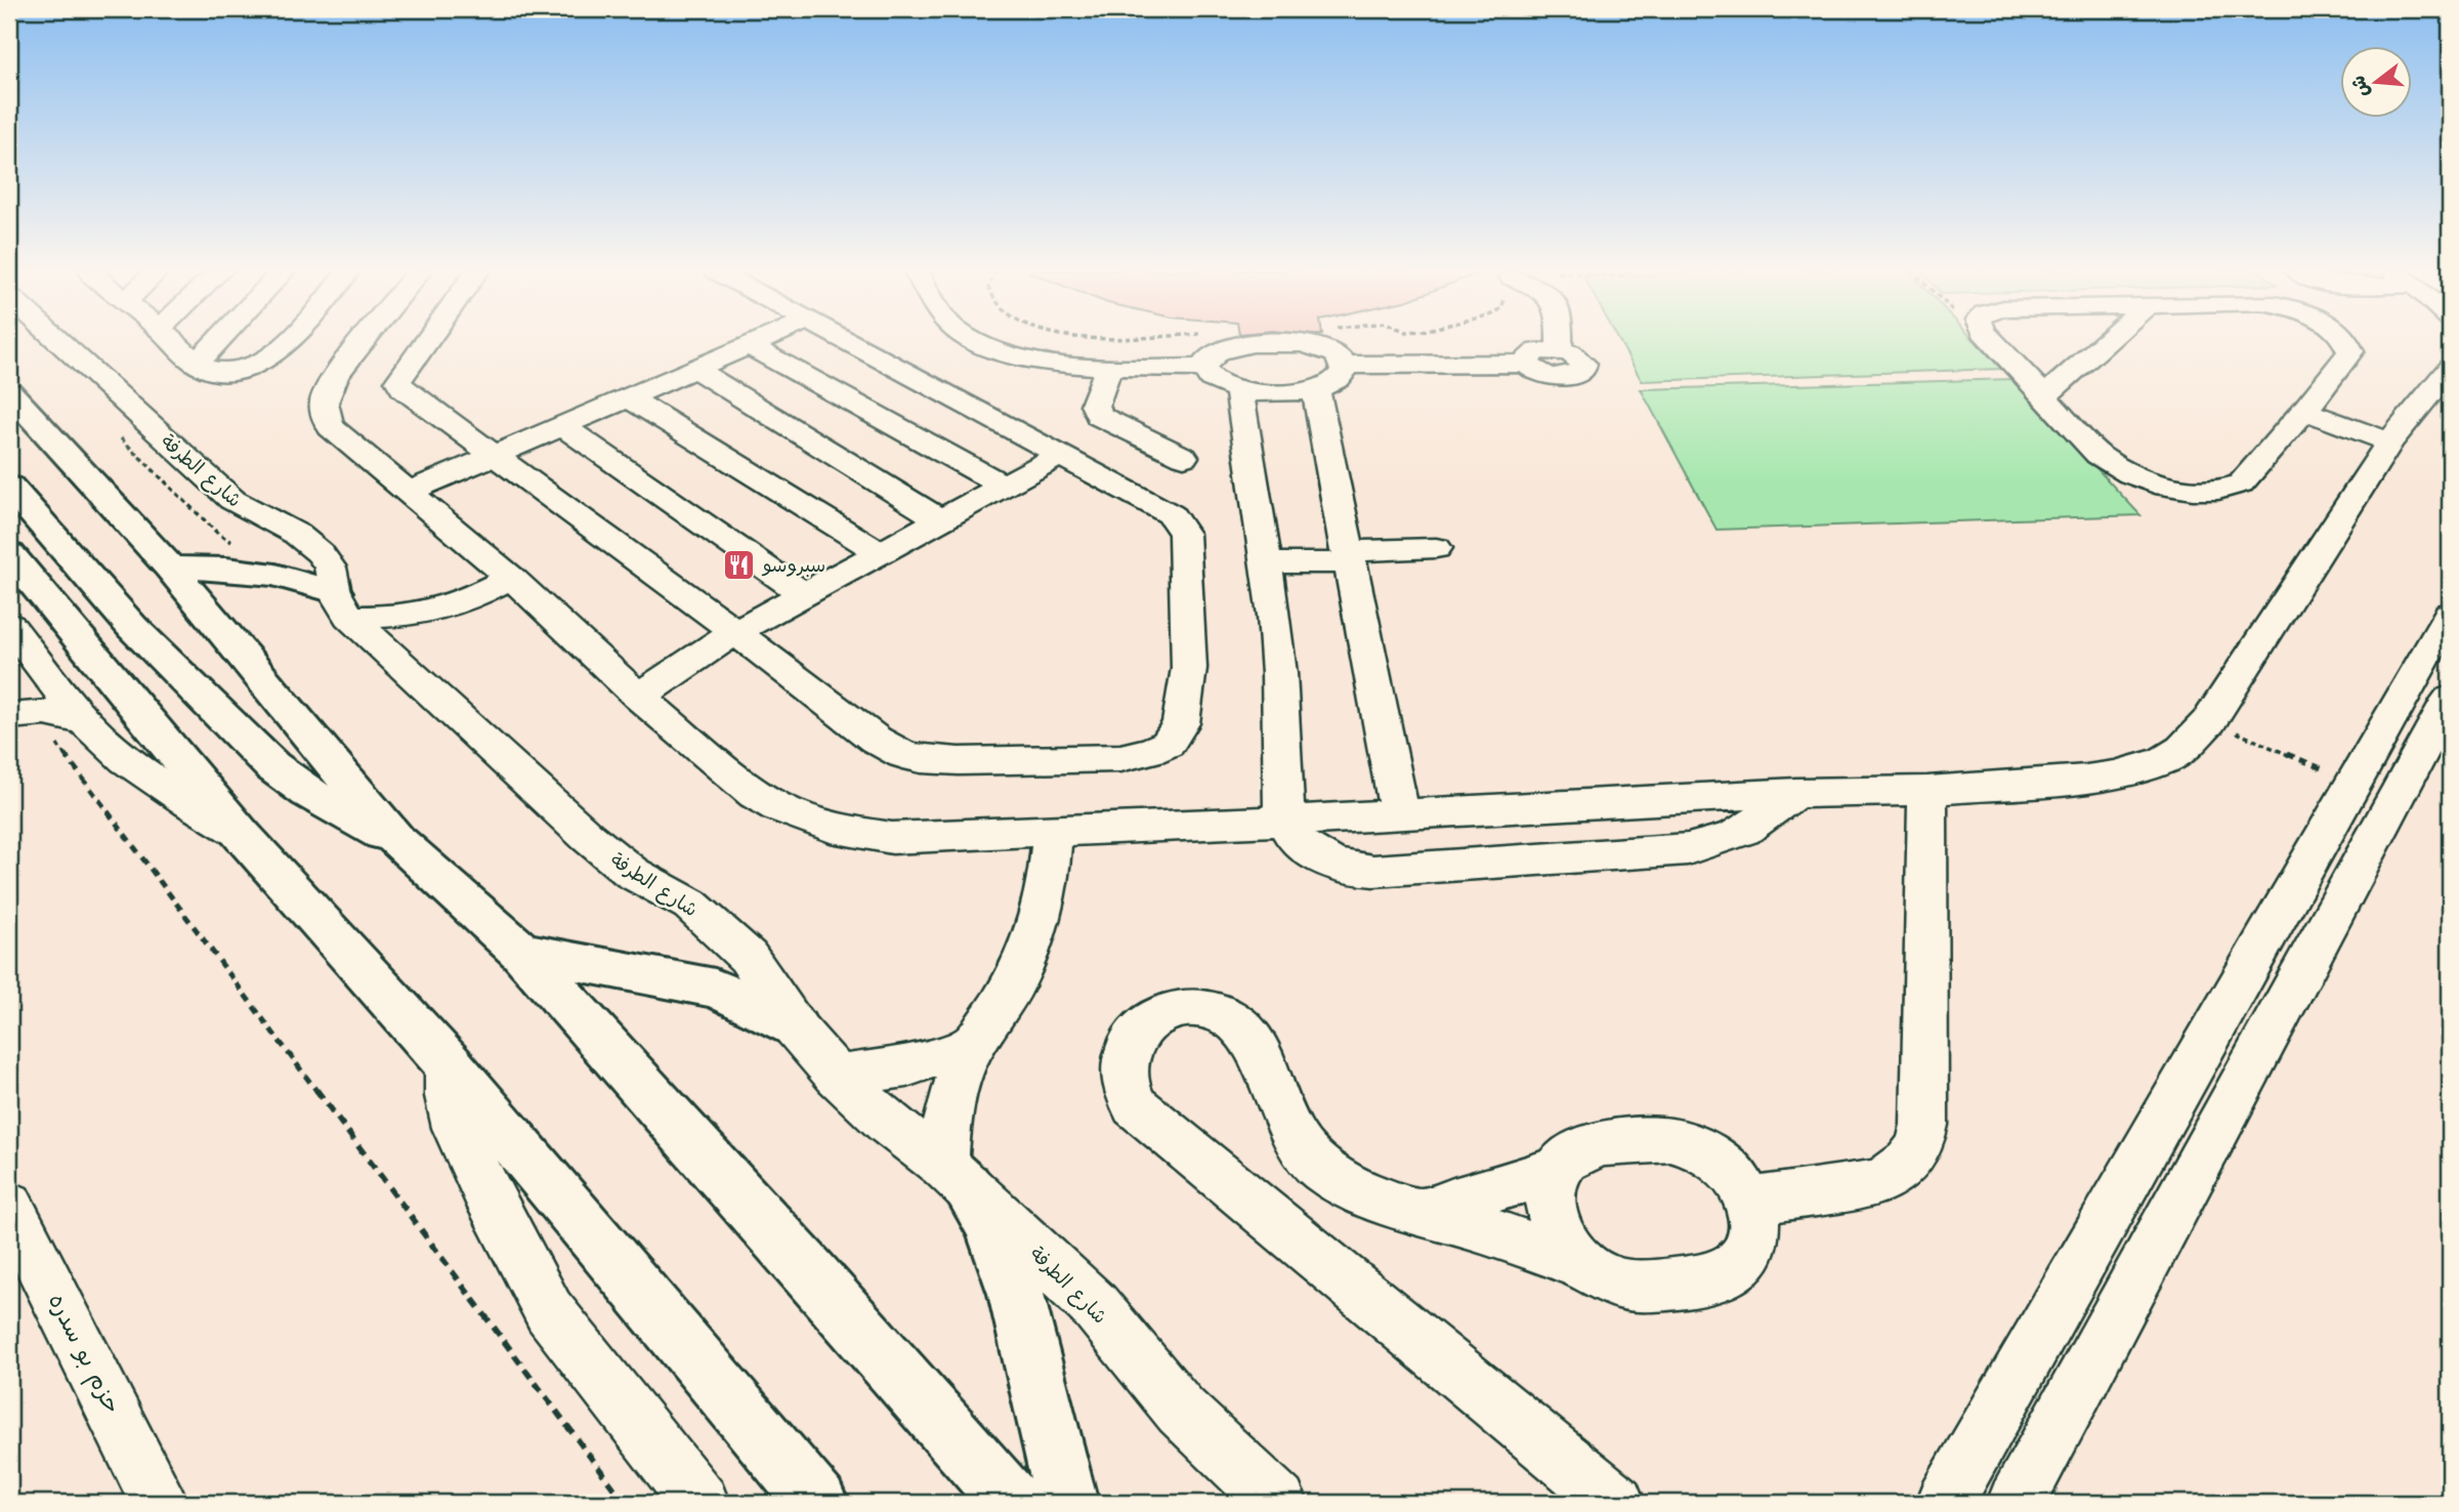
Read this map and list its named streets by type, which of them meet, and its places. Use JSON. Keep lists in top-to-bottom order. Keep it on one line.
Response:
{"streets":{"street":["شارع الطرفة","حزم بو سدره"]},"places":{"restaurant":["سبروسو"]},"north":"left"}
